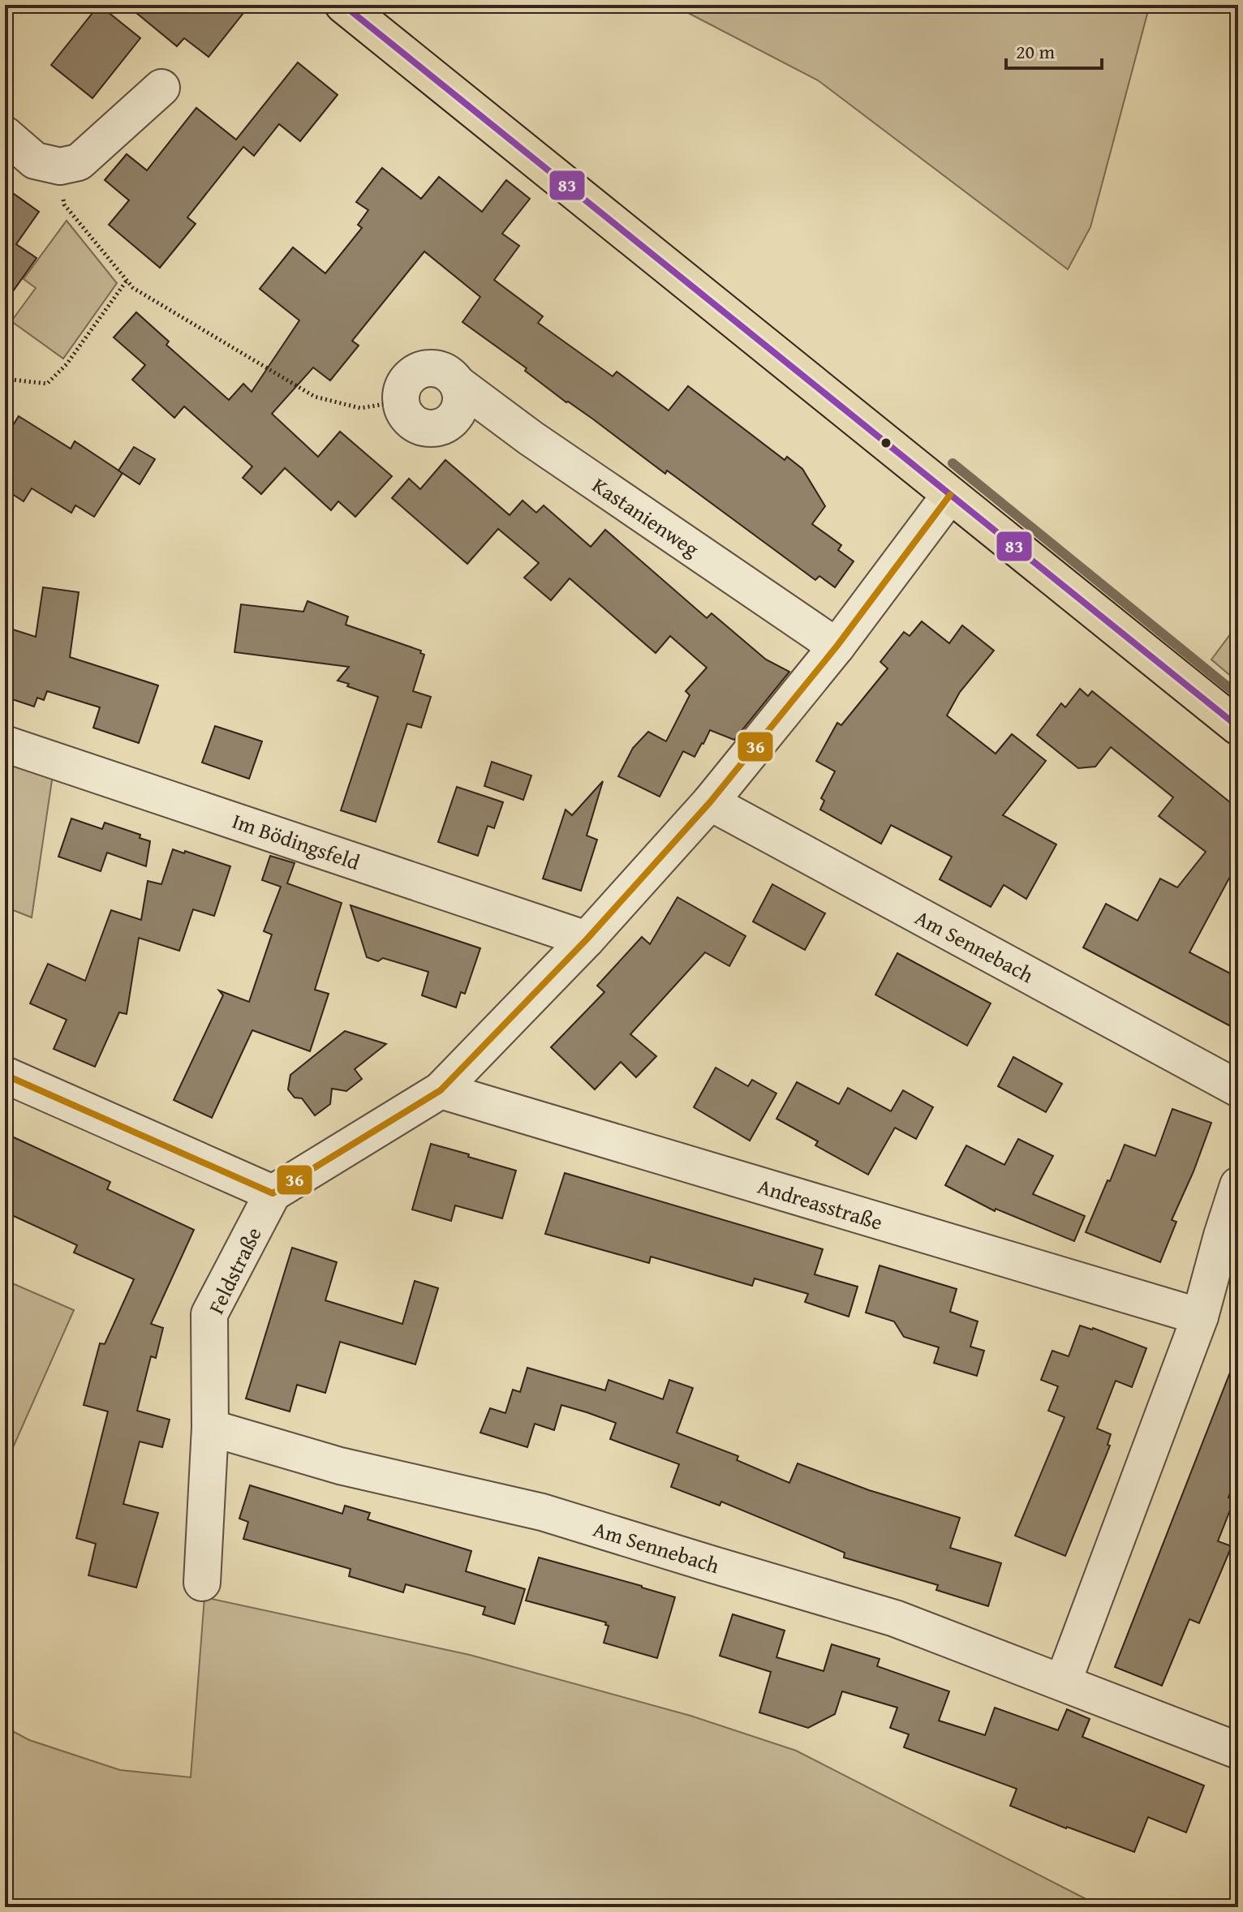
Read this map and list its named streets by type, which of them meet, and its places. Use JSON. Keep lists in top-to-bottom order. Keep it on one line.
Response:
{"streets":{"street":["Kastanienweg","Im Bödingsfeld","Am Sennebach","Andreasstraße","Feldstraße"]},"crossings":[["Am Sennebach","Feldstraße"]],"lines":["transit line 83","transit line 36"],"scale_bar":"20 m"}
